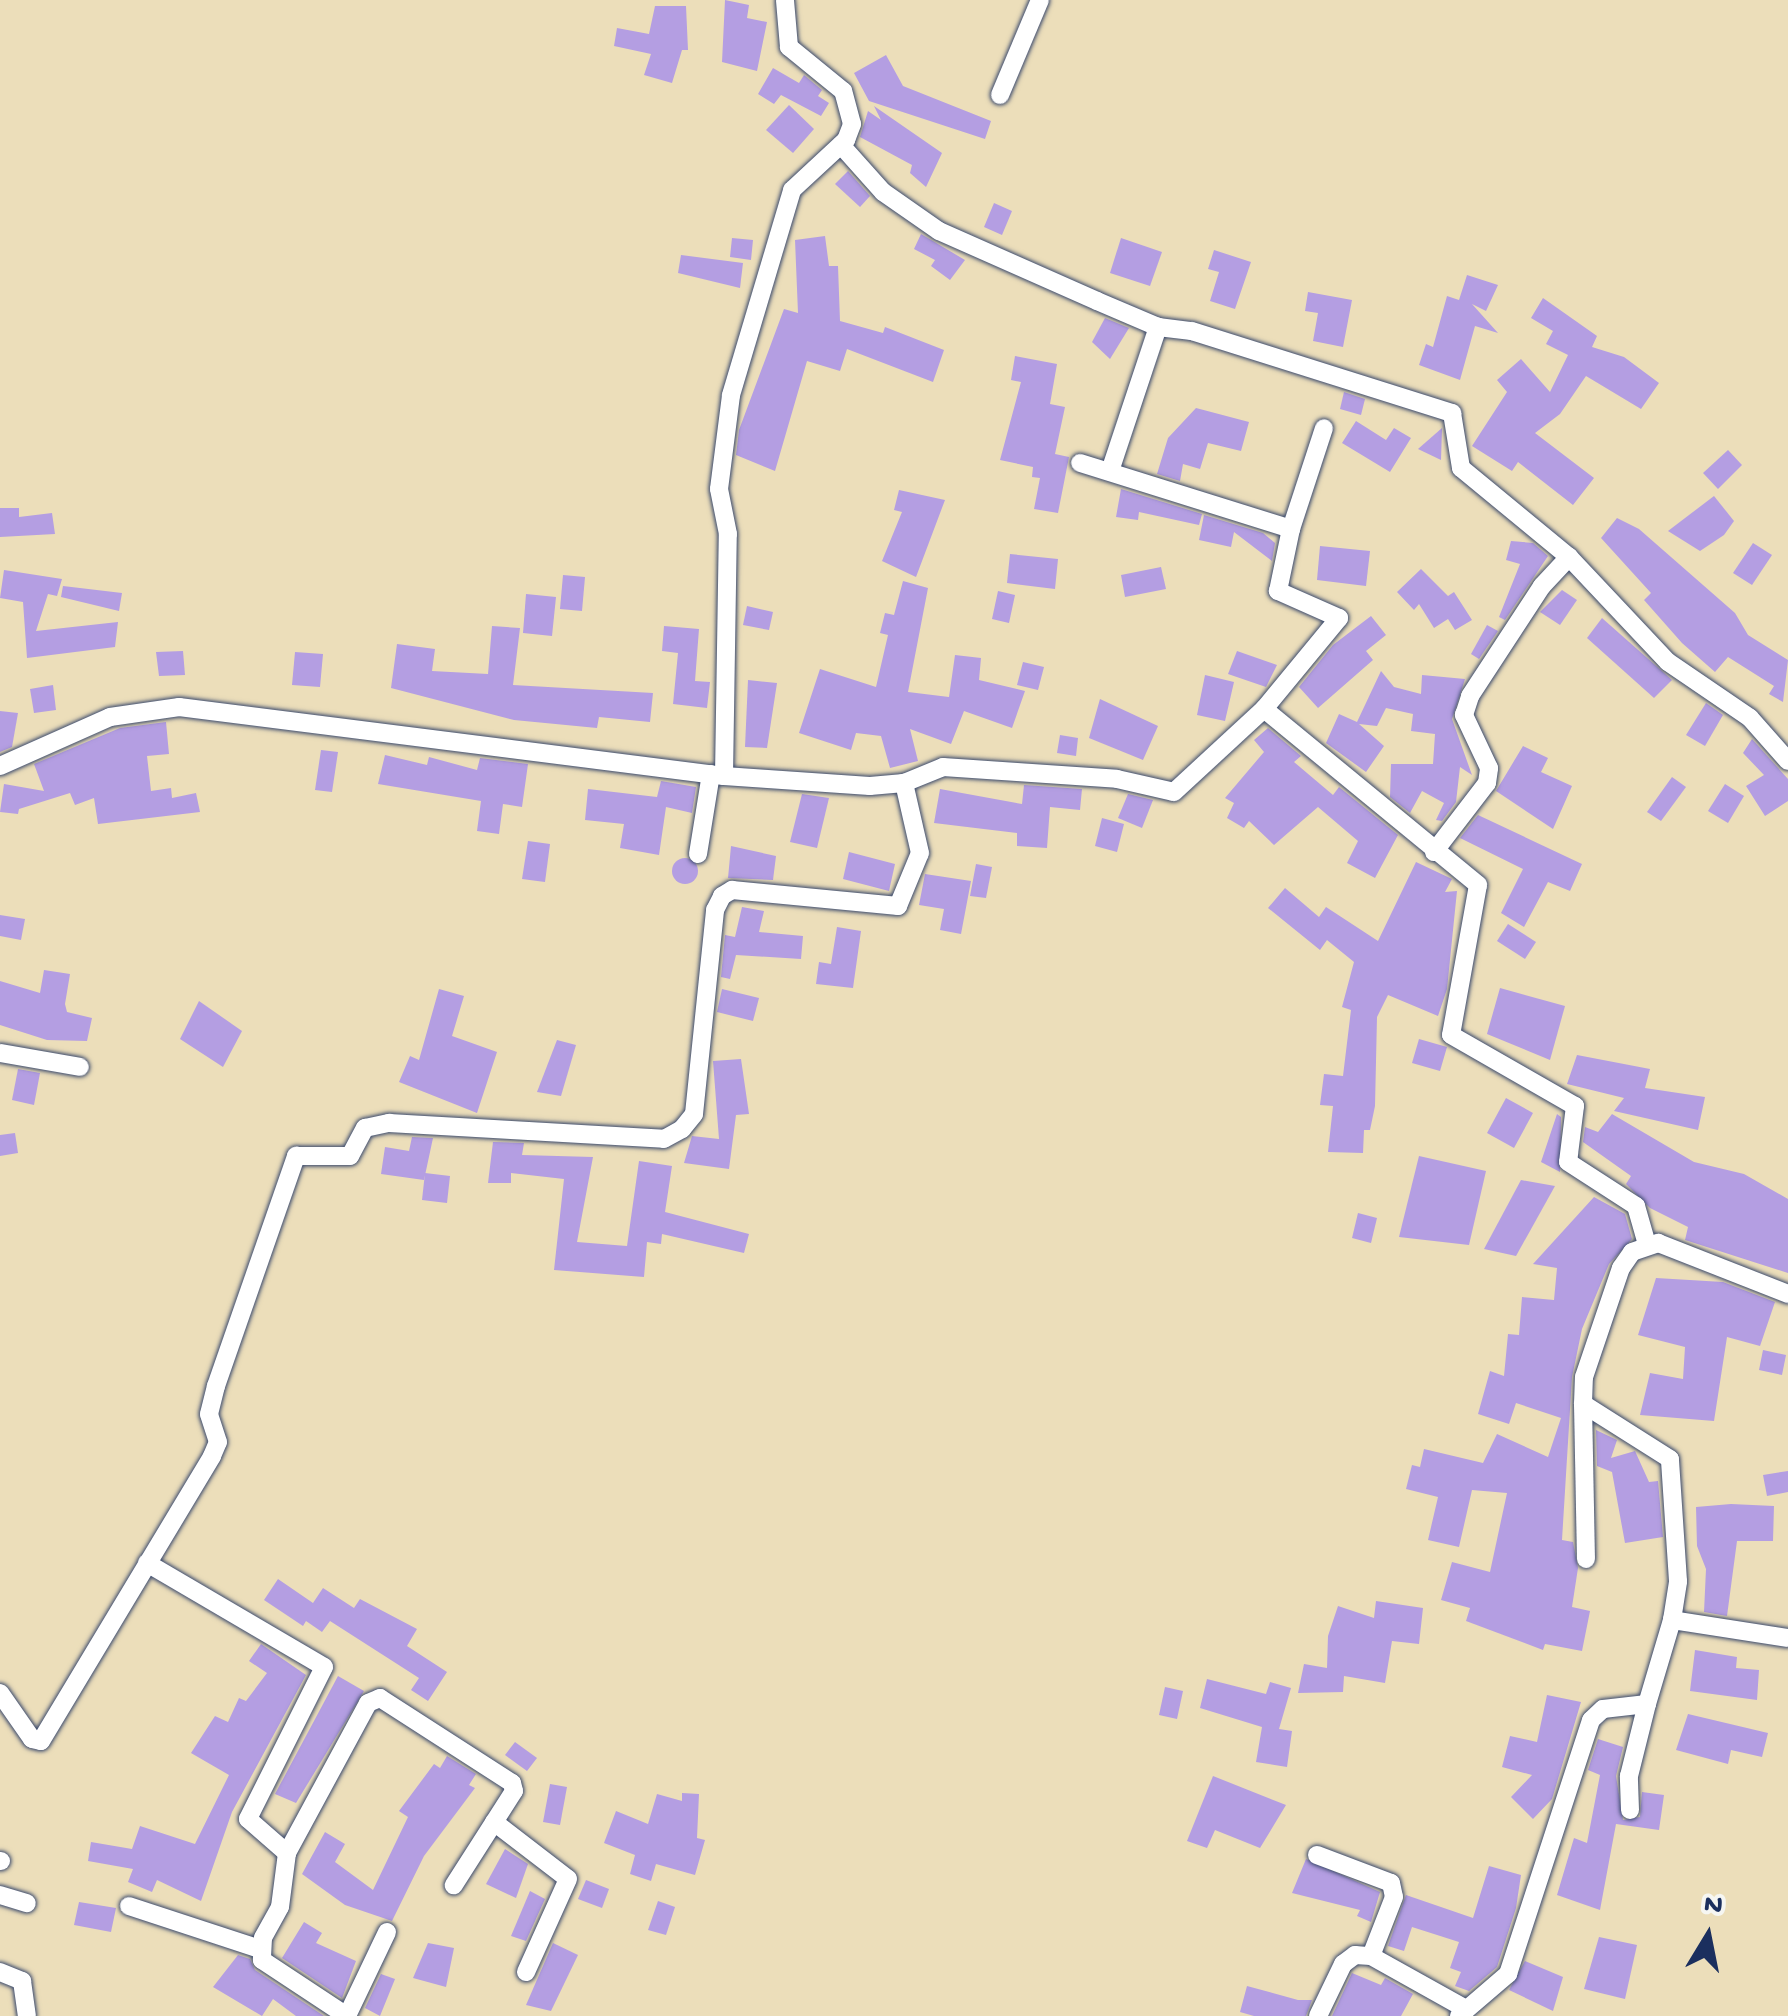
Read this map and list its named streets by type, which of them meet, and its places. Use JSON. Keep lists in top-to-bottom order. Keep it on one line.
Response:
{"north":"top"}
